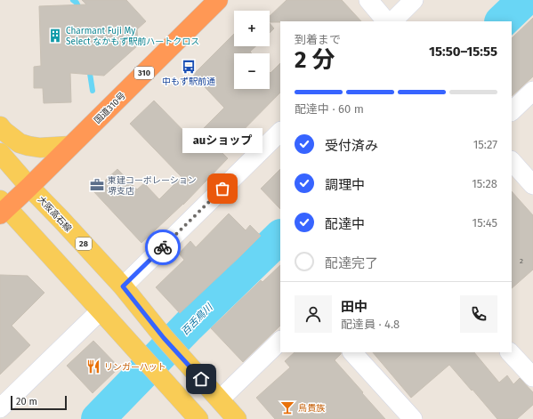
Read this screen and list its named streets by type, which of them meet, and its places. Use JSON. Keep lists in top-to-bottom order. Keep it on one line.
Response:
{"streets":{"highway":["310","国道310号"],"main road":["大阪高石線","28"]},"crossings":[["国道310号","大阪高石線"]],"water":["百舌鳥川"],"places":{"building":["Charmant Fuji My Select なかもず駅前ハートクロス"],"bus stop":["中もず駅前通"],"office":["東建コーポレーション 堺支店"],"other":["auショップ"],"restaurant":["リンガーハット"],"bar":["鳥貴族"]},"house_numbers":["2"],"scale_bar":"20 m","page":{"map_buttons":["+","−"],"heading":["2 分","到着まで","15:50–15:55"],"panel":["田中","配達員 · 4.8"],"bar":"配達中 · 60 m","list":[["受付済み","15:27"],["調理中","15:28"],["配達中","15:45"],"配達完了"],"bubble":"auショップ","scale":"20 m"}}
